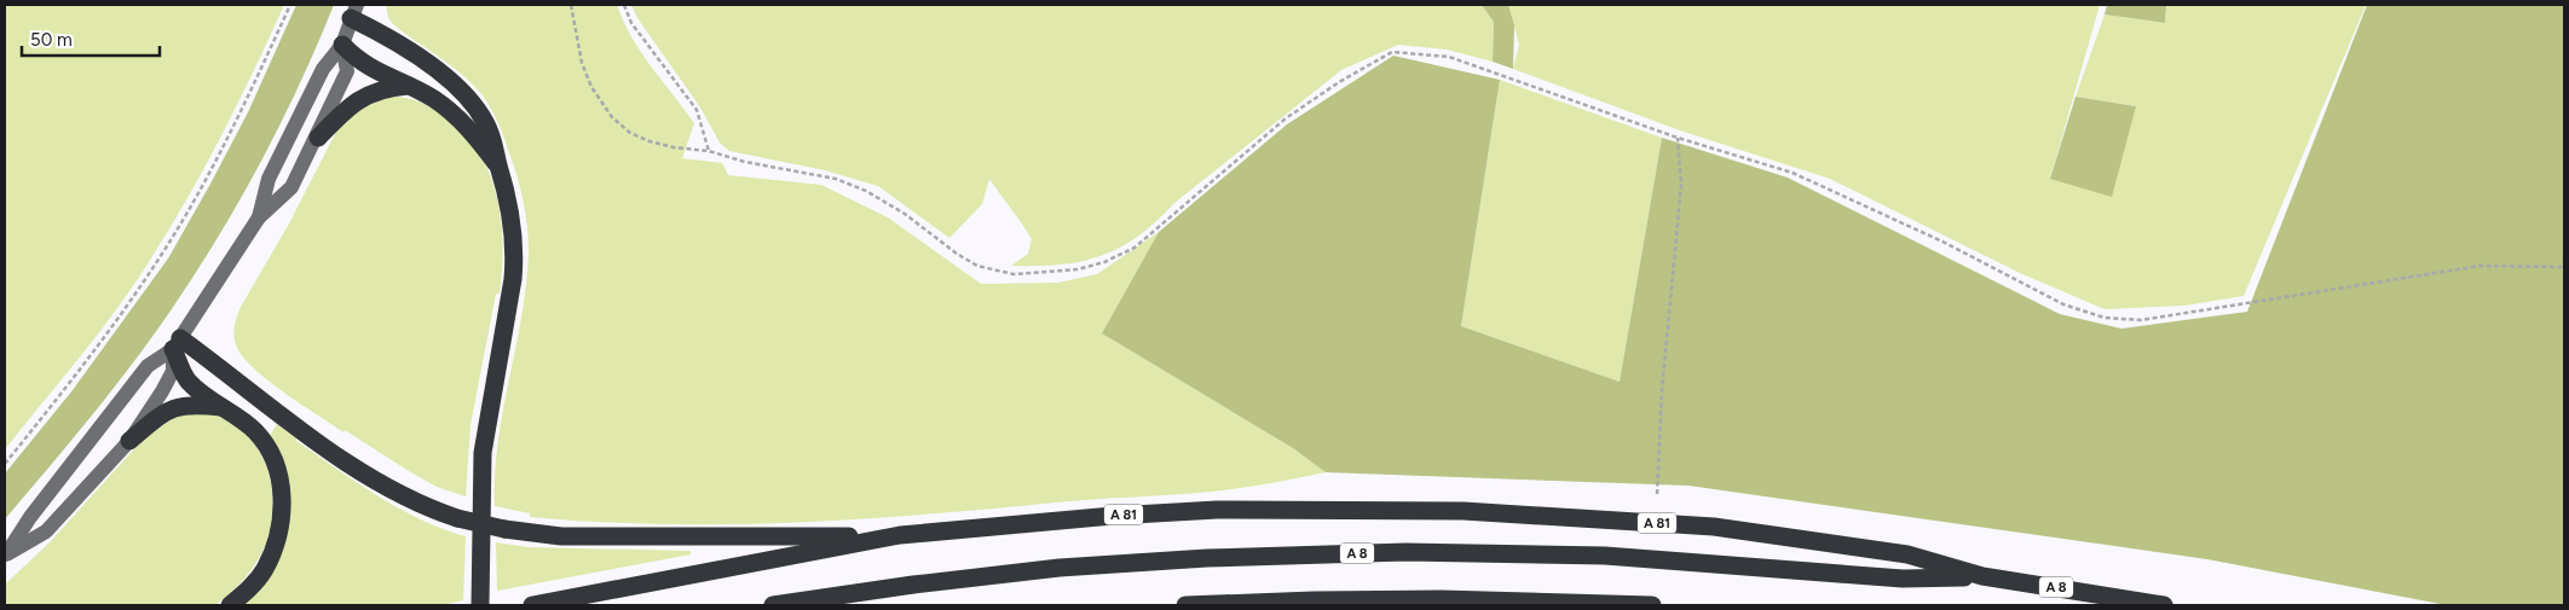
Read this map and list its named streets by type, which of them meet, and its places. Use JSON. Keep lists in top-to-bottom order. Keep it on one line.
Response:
{"streets":{"highway":["A 81","A 8"]},"crossings":[["A 81","A 8"]],"scale_bar":"50 m"}
